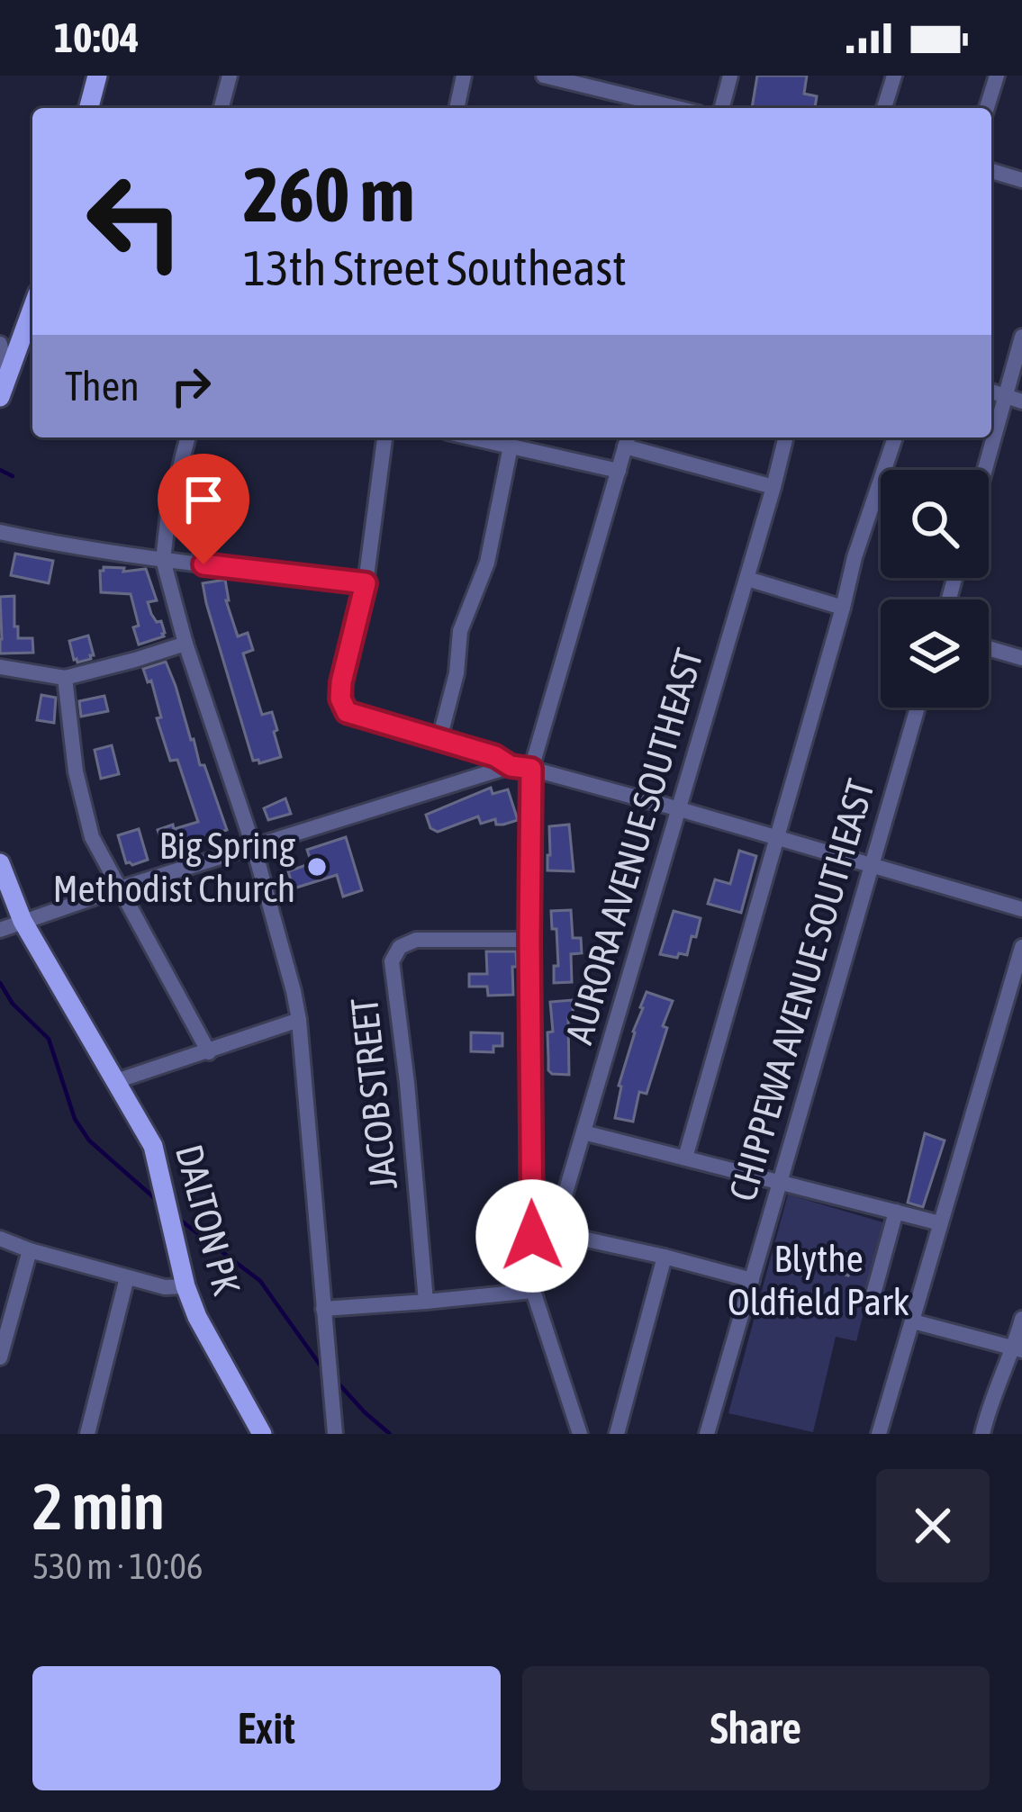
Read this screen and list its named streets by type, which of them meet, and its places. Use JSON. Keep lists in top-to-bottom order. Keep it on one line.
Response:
{"streets":{"main road":["DALTON PK"],"street":["AURORA AVENUE SOUTHEAST","CHIPPEWA AVENUE SOUTHEAST","JACOB STREET"]},"parks":["Blythe Oldfield Park"],"places":["Big Spring Methodist Church"],"page":{"status":"10:04","turn":["260 m","13th Street Southeast"],"then":"Then","heading":["2 min","530 m · 10:06"],"buttons":["Exit","Share"]}}
